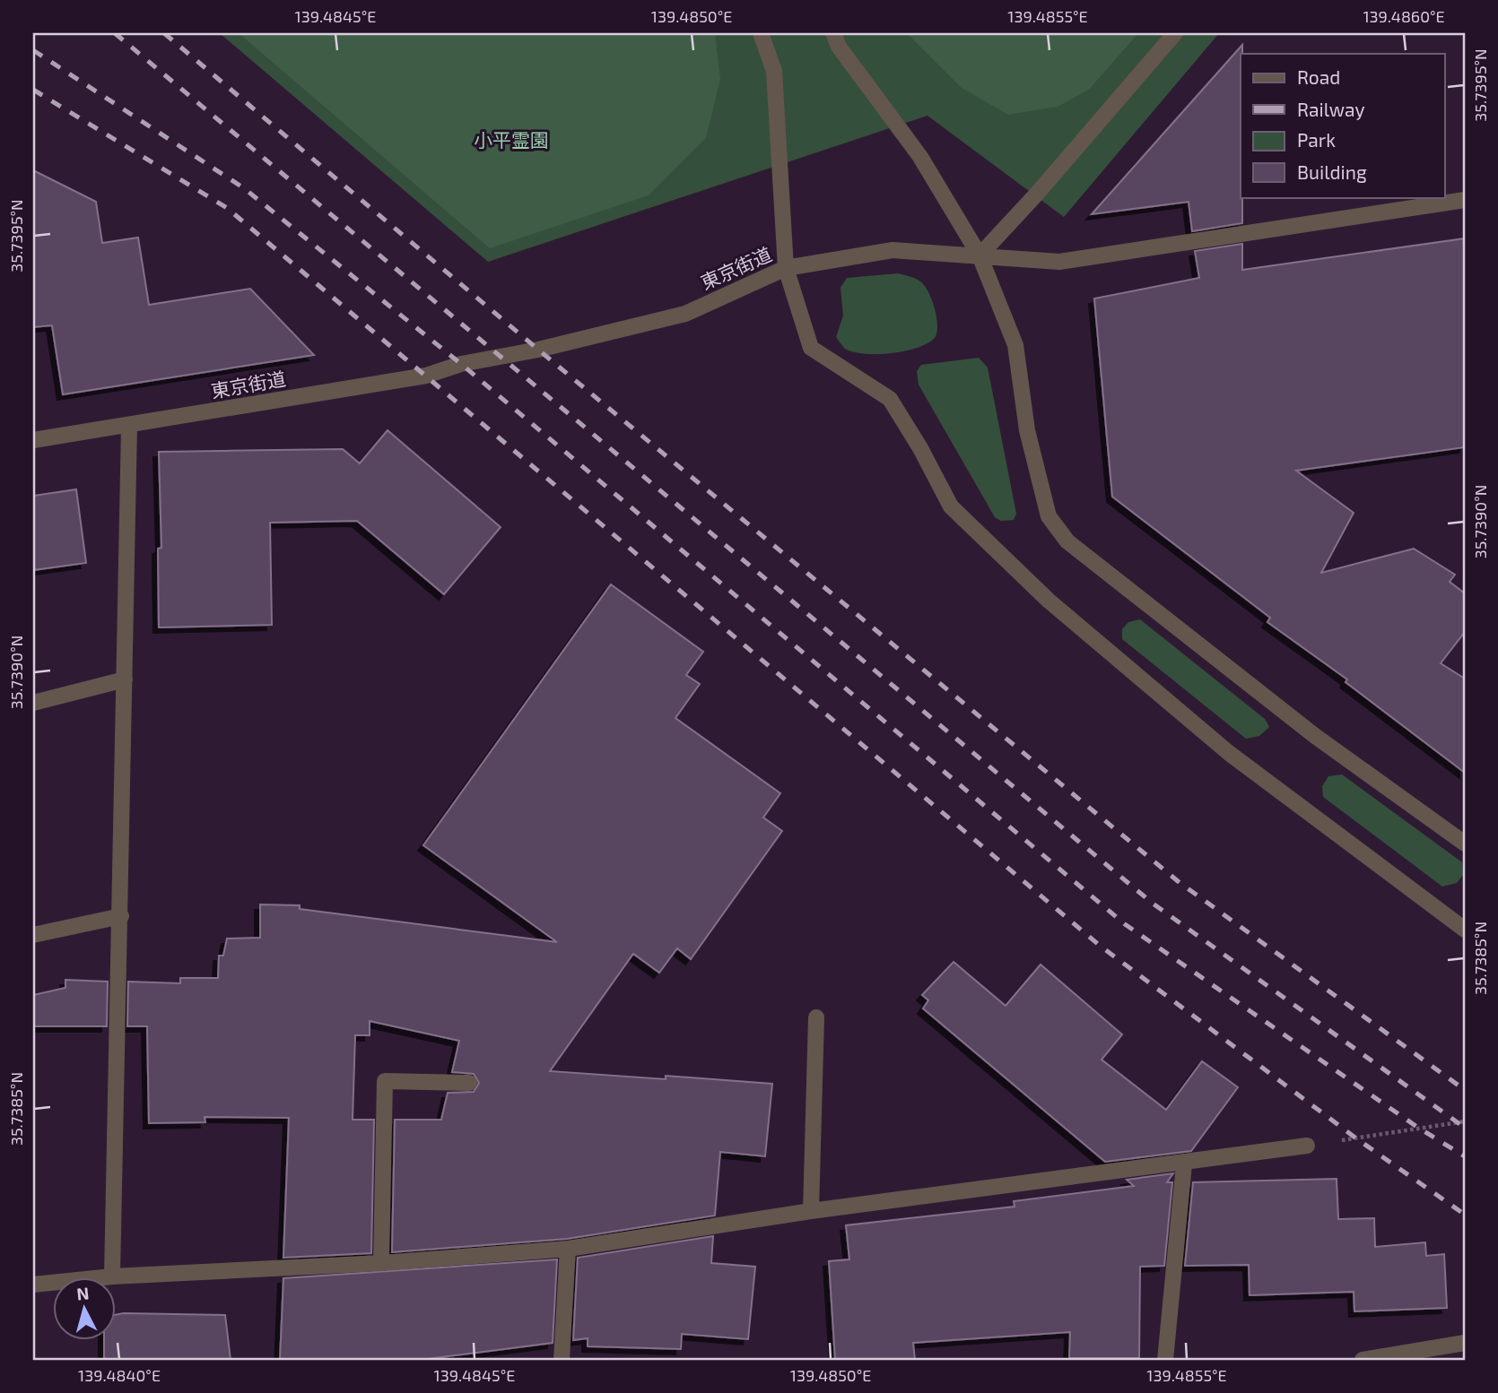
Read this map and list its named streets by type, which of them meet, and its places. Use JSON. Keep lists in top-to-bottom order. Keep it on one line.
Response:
{"streets":{"street":["東京街道"]},"parks":["小平霊園"],"legend":["Road","Railway","Park","Building"],"north":"top","coordinates":["139.4845°E","139.4850°E","139.4855°E","139.4860°E","35.7395°N","35.7390°N","35.7385°N","139.4840°E"]}
